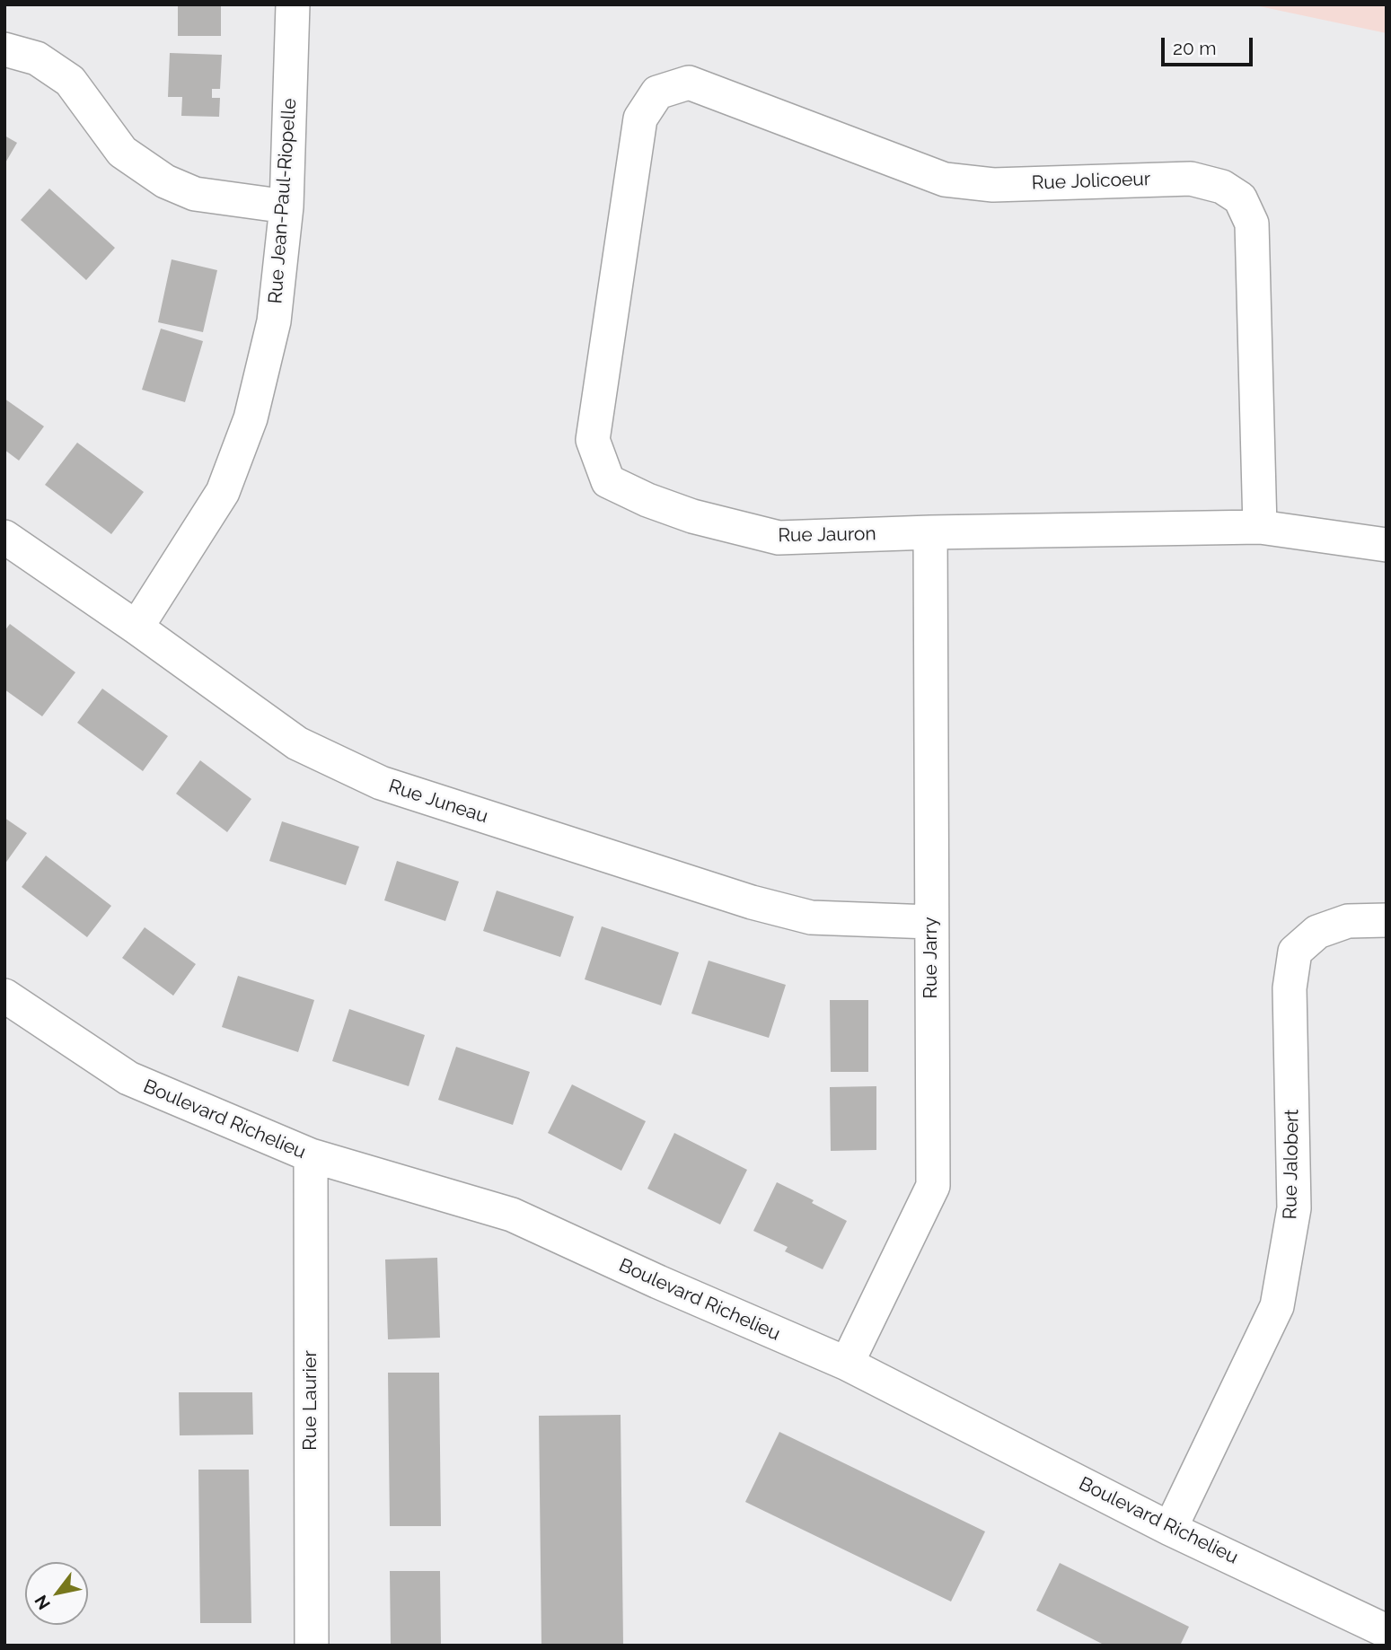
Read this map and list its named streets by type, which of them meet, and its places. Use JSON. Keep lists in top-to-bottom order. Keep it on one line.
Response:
{"streets":{"street":["Rue Jolicoeur","Rue Jean-Paul-Riopelle","Rue Jauron","Rue Juneau","Rue Jarry","Boulevard Richelieu","Rue Jalobert","Rue Laurier"]},"crossings":[["Rue Jolicoeur","Rue Jauron"],["Rue Jean-Paul-Riopelle","Rue Juneau"],["Rue Jauron","Rue Jarry"],["Rue Juneau","Rue Jarry"],["Rue Jarry","Boulevard Richelieu"],["Boulevard Richelieu","Rue Jalobert"],["Boulevard Richelieu","Rue Laurier"]],"scale_bar":"20 m","north":"bottom left"}
